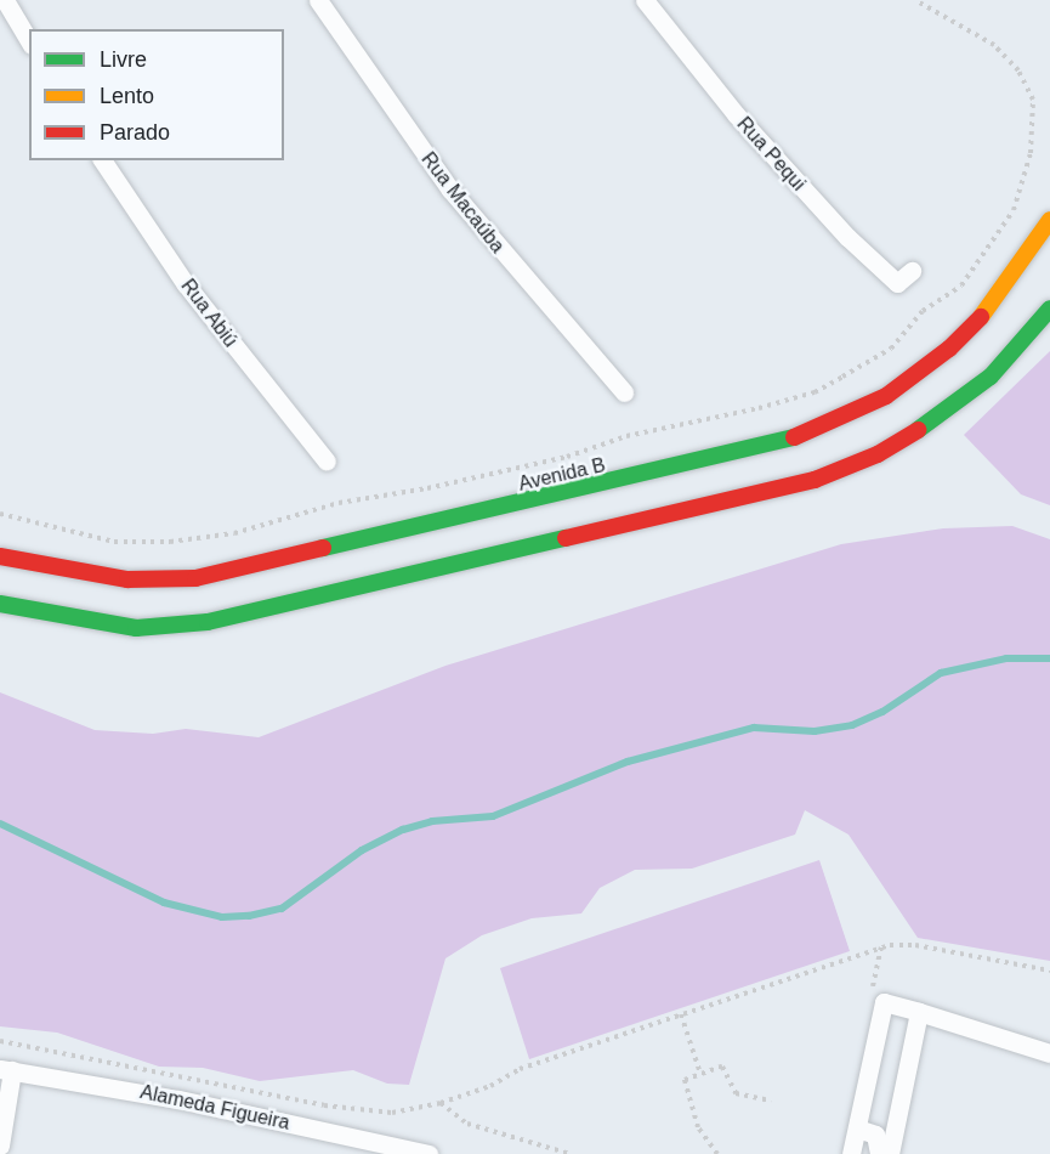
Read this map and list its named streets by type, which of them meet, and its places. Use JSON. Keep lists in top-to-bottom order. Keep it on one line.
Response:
{"streets":{"street":["Rua Pequi","Rua Macaúba","Rua Abiú","Avenida B","Alameda Figueira"]},"legend":["Livre","Lento","Parado"]}
